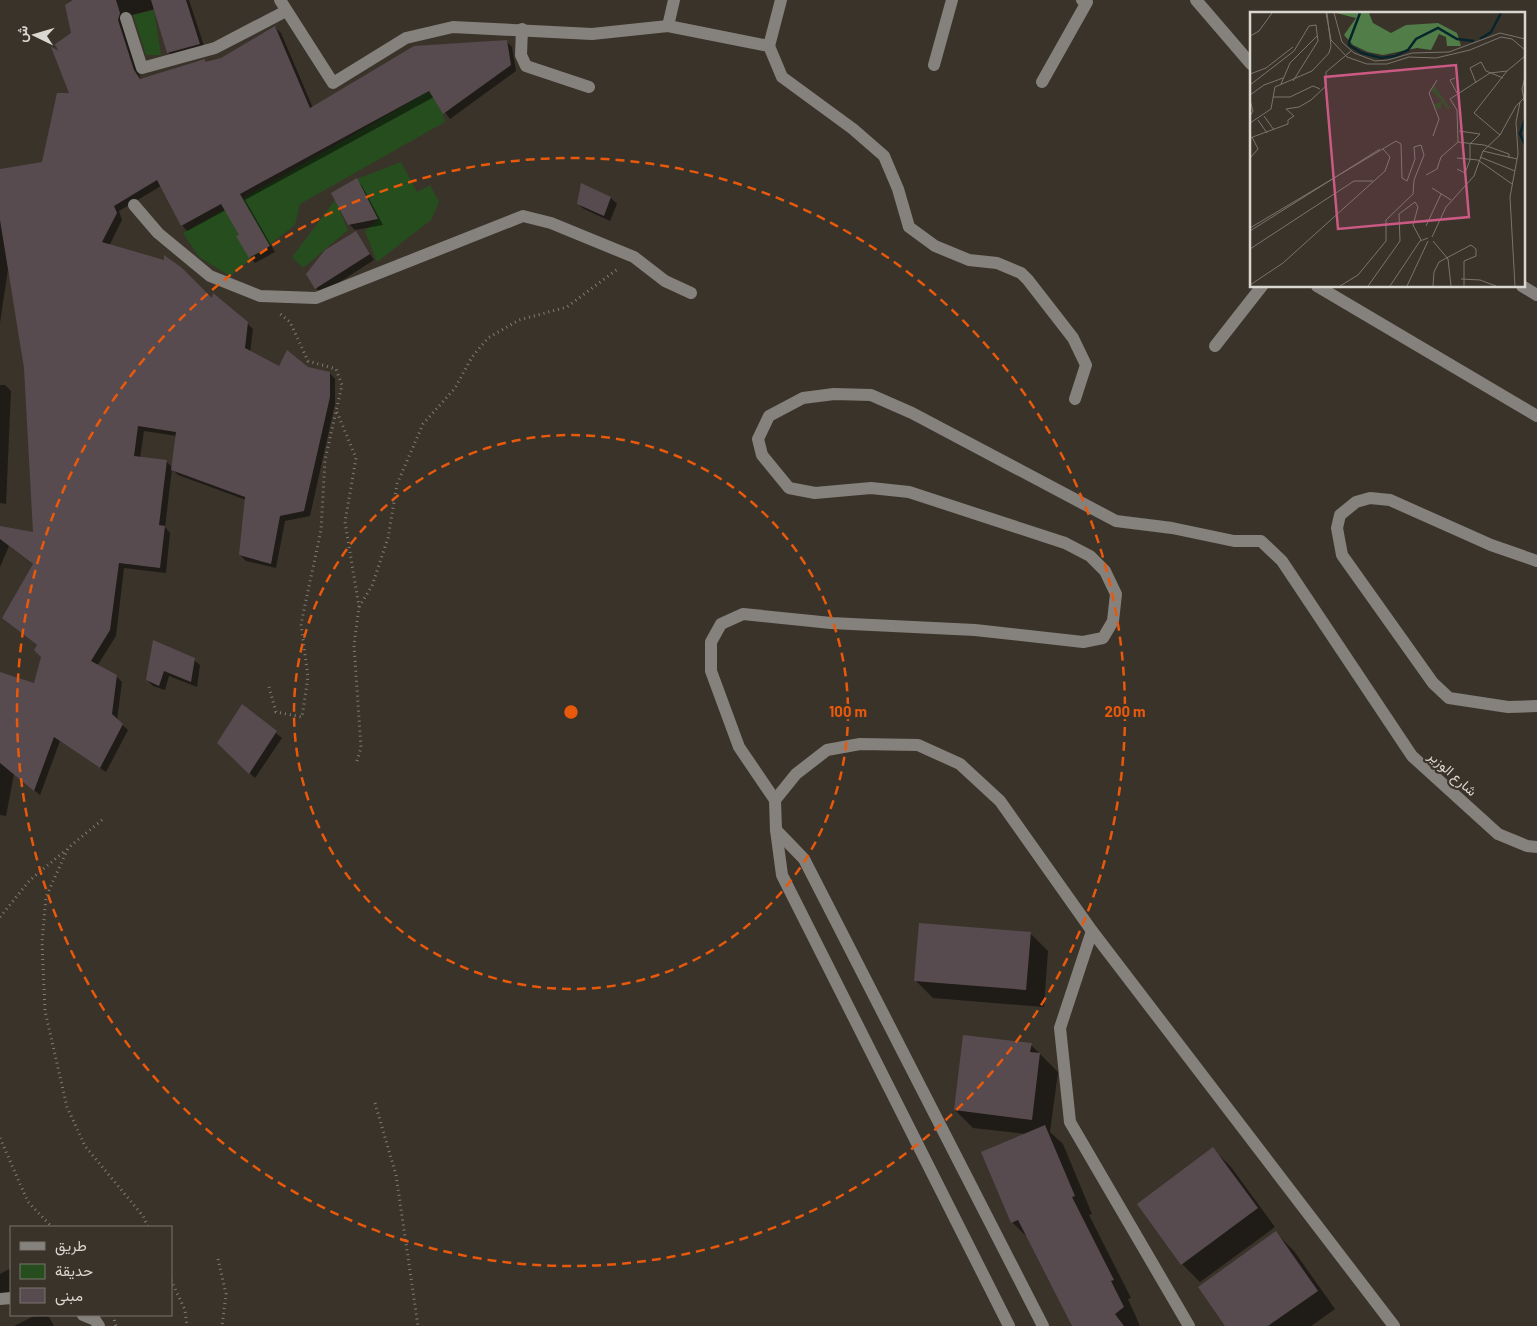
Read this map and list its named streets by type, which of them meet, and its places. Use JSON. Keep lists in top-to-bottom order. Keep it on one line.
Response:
{"streets":{"street":["شارع الوزير"]},"legend":["طريق","حديقة","مبنى"],"north":"left","rings":["100 m","200 m"]}
